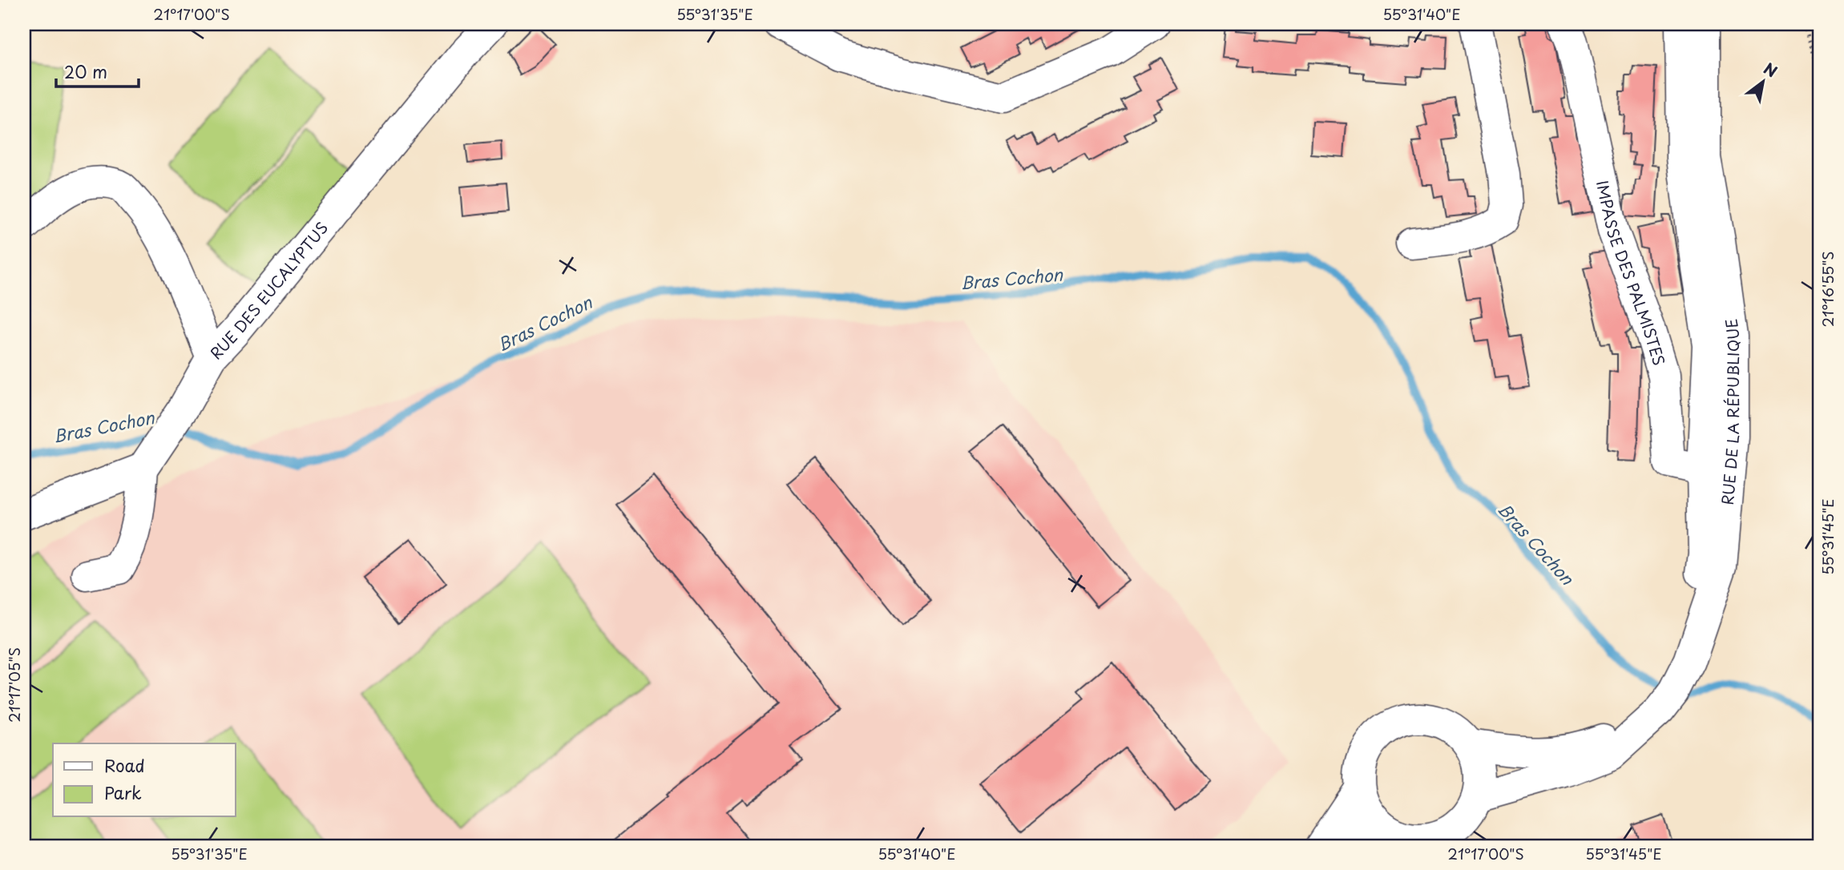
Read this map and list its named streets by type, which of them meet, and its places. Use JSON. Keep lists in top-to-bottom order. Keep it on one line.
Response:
{"streets":{"street":["IMPASSE DES PALMISTES","RUE DES EUCALYPTUS","RUE DE LA RÉPUBLIQUE"]},"crossings":[["IMPASSE DES PALMISTES","RUE DE LA RÉPUBLIQUE"]],"water":["Bras Cochon"],"legend":["Road","Park"],"scale_bar":"20 m","north":"top right","coordinates":["21°17'00\"S","55°31'35\"E","55°31'40\"E","21°16'55\"S","55°31'45\"E","21°17'05\"S"]}
